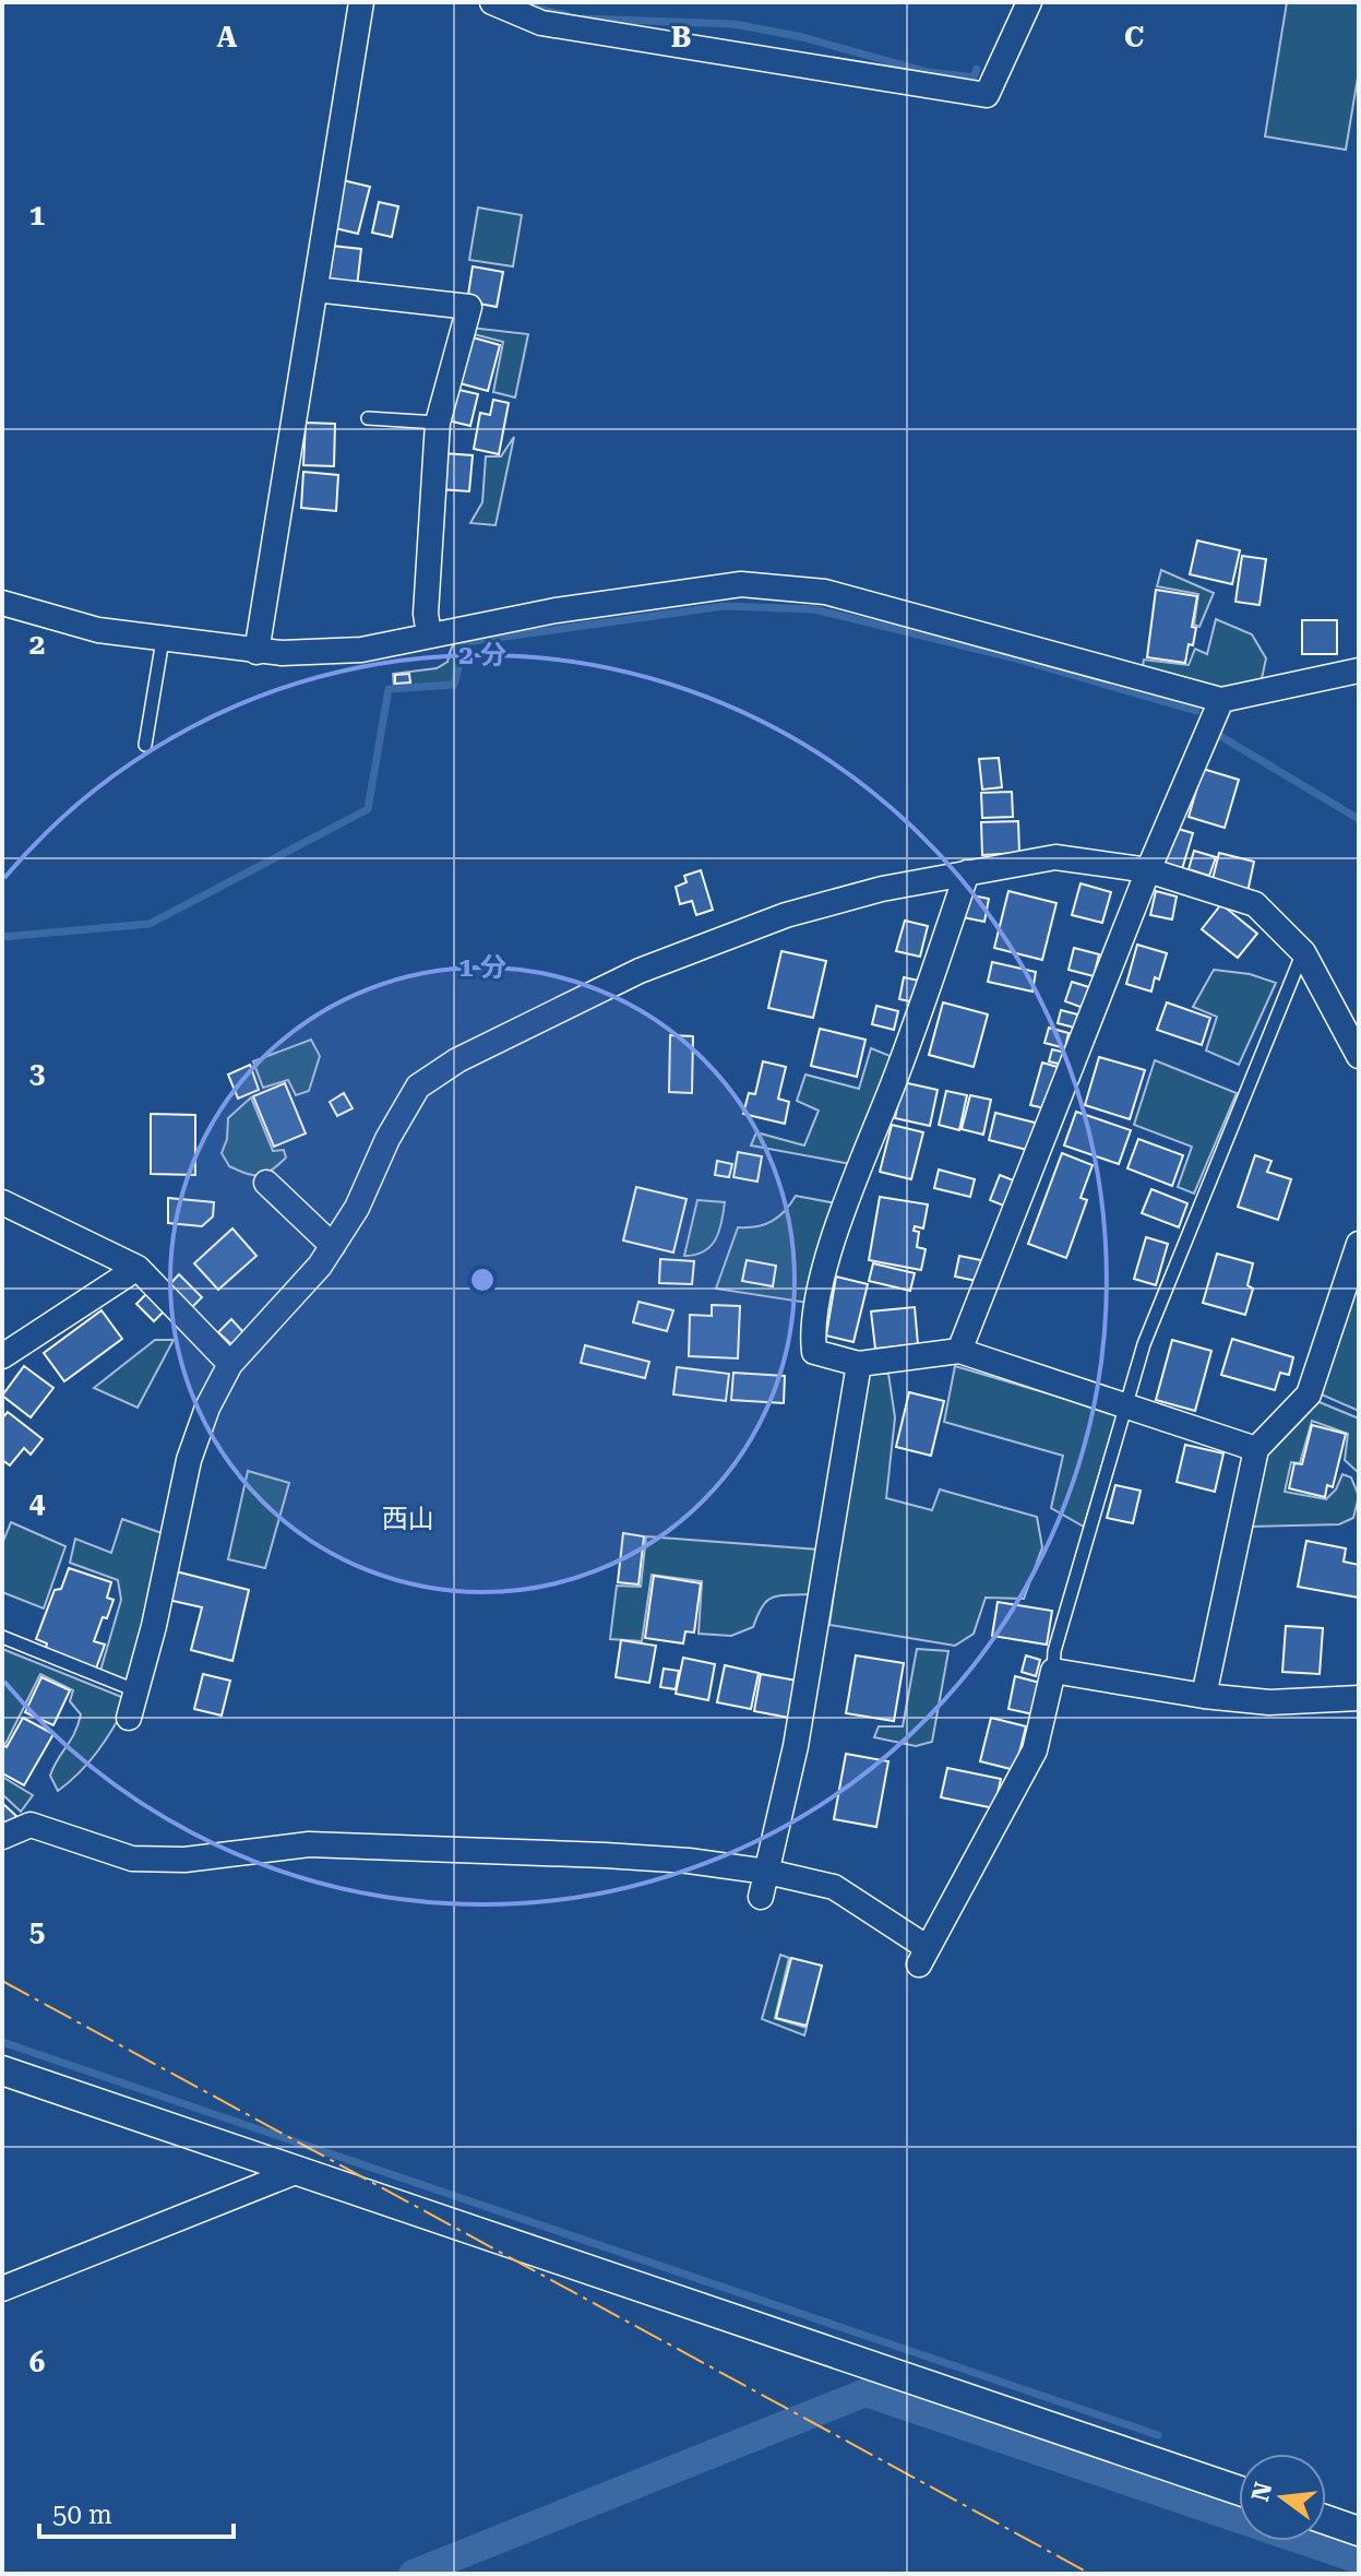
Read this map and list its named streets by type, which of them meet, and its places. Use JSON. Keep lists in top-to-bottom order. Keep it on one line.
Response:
{"districts":["西山"],"scale_bar":"50 m","north":"left","grid":{"columns":["A","B","C"],"rows":["1","2","3","4","5","6"]},"rings":["2 分","1 分"]}
